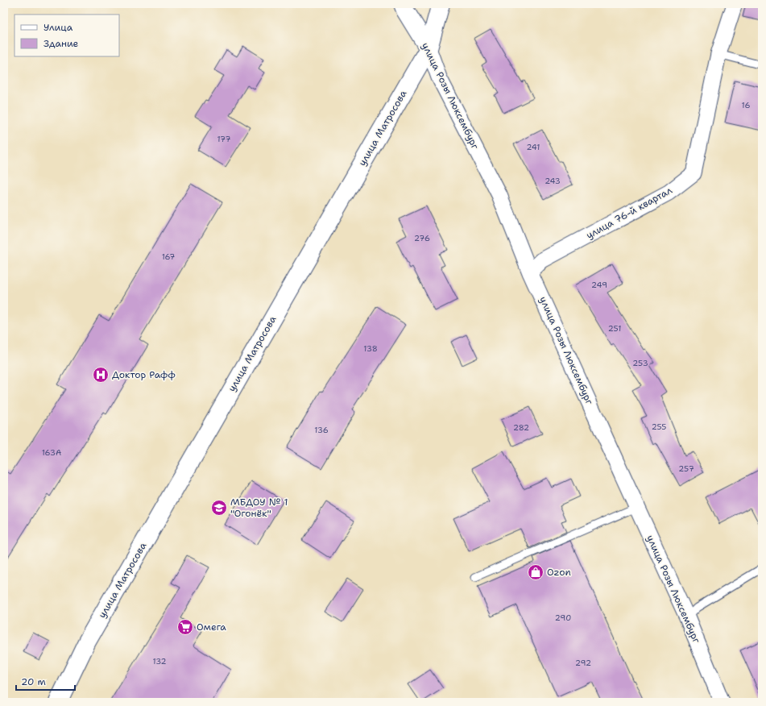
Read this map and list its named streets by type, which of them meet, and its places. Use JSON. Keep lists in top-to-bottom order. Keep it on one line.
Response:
{"streets":{"street":["улица Розы Люксембург","улица Матросова","улица 76-й квартал"]},"crossings":[["улица Розы Люксембург","улица Матросова"],["улица Розы Люксембург","улица 76-й квартал"]],"places":{"hospital":["Доктор Рафф"],"school or university":["МБДОУ № 1 \"Огонёк\""],"shop":["Ozon"],"supermarket":["Омега"]},"house_numbers":["16","177","241","243","276","167","249","251","138","253","255","282","136","163А","257","290","132","292"],"legend":["Улица","Здание"],"scale_bar":"20 m"}
